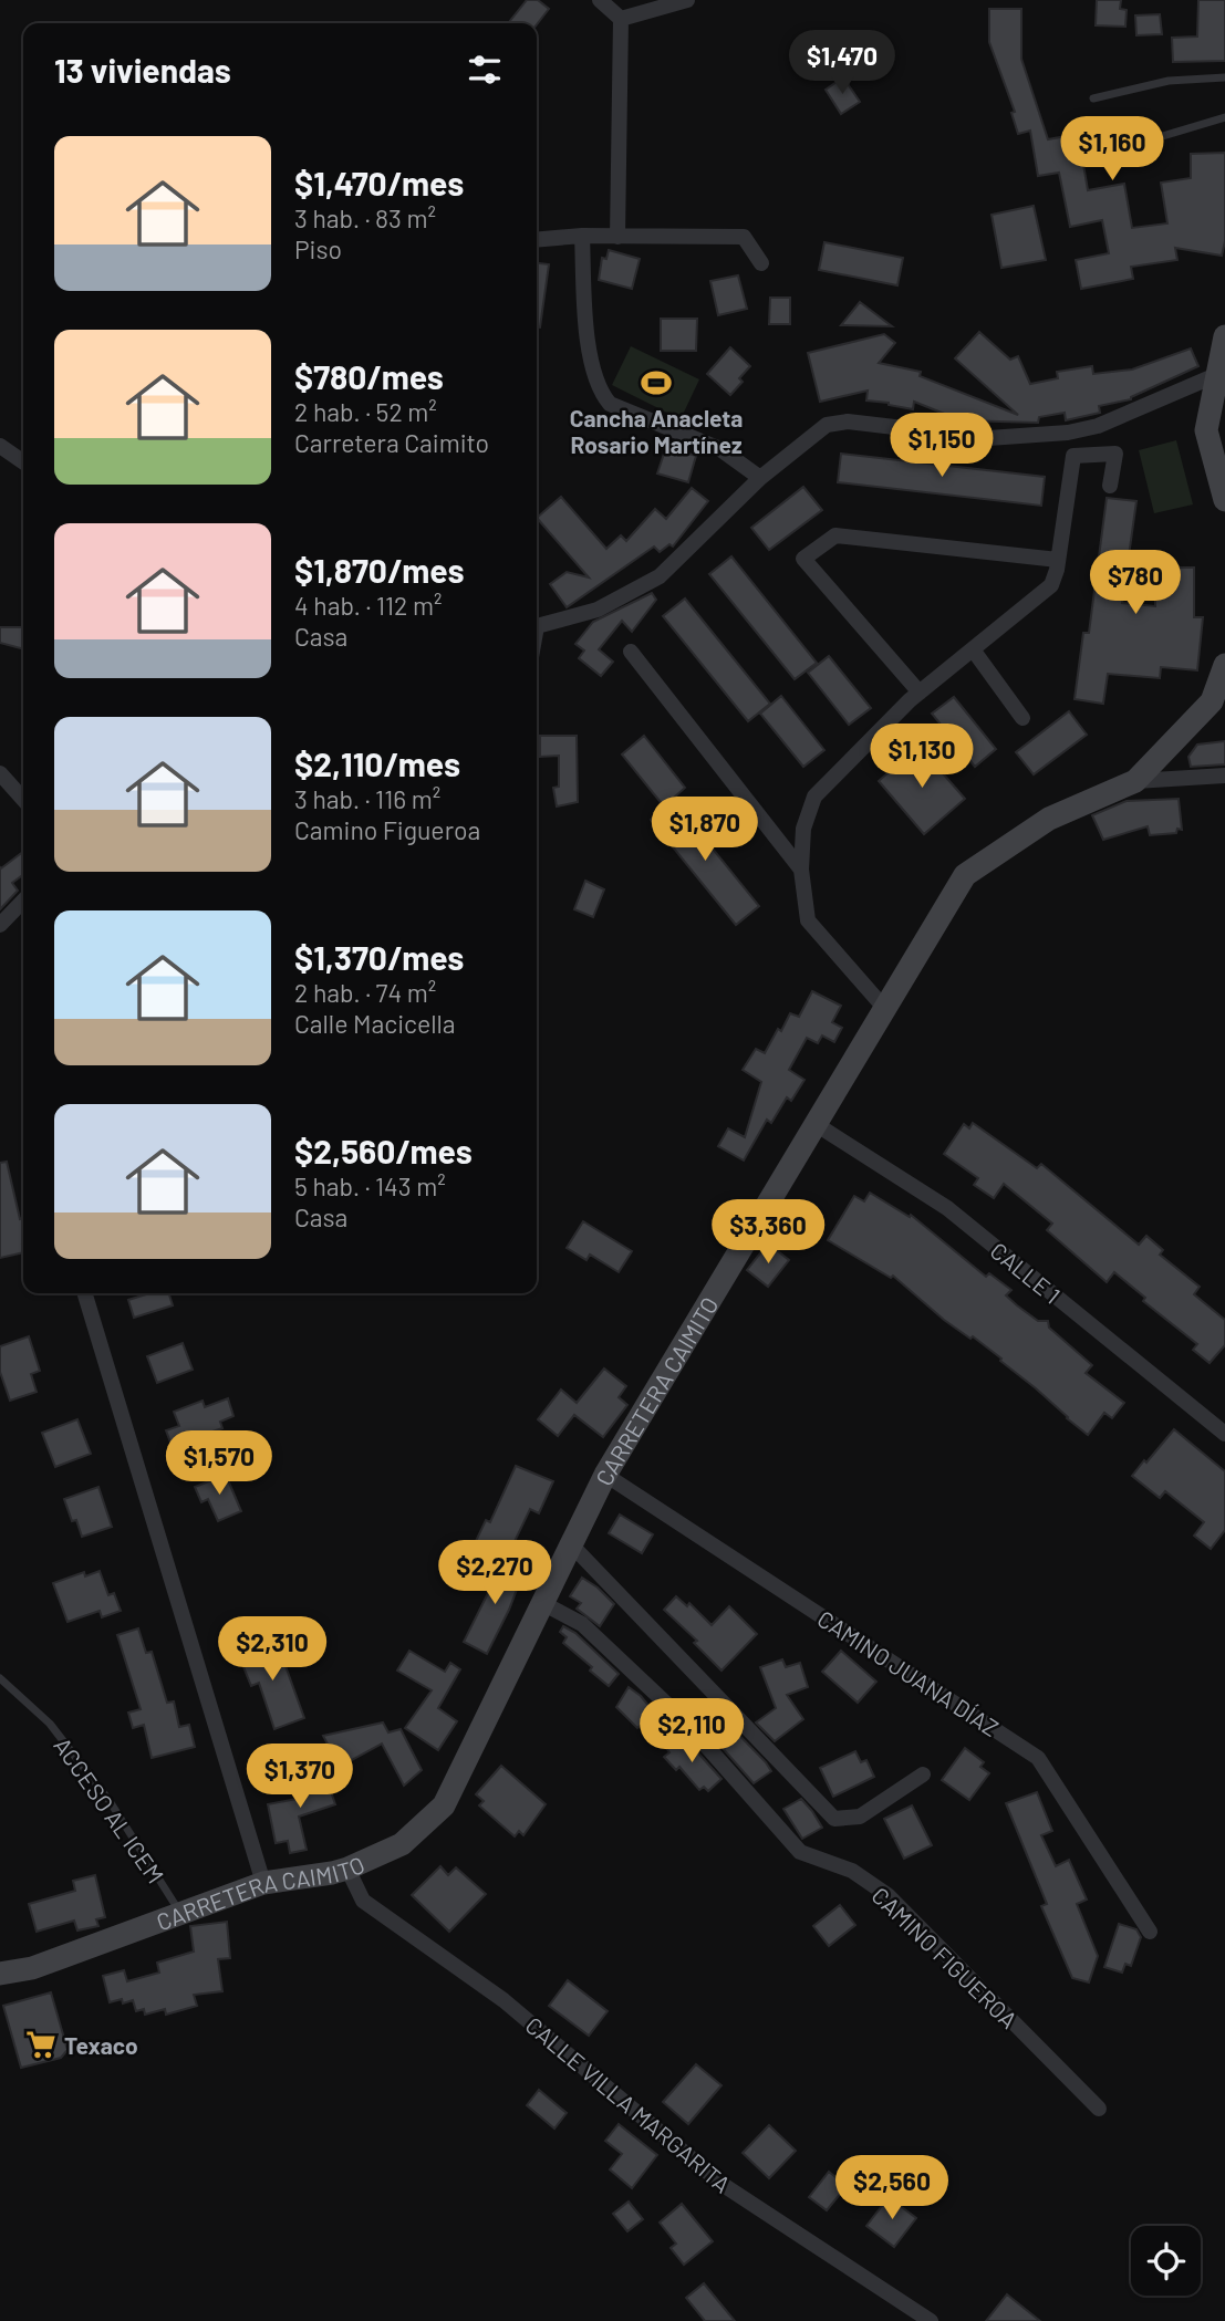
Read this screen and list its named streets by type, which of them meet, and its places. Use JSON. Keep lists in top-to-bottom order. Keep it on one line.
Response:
{"streets":{"street":["CALLE 1","CARRETERA CAIMITO","CAMINO JUANA DÍAZ","CAMINO FIGUEROA","CALLE VILLA MARGARITA"],"lane":["ACCESO AL ICEM"]},"crossings":[["CALLE 1","CARRETERA CAIMITO"],["CARRETERA CAIMITO","CAMINO JUANA DÍAZ"],["CARRETERA CAIMITO","ACCESO AL ICEM"],["CARRETERA CAIMITO","CAMINO FIGUEROA"],["CARRETERA CAIMITO","CALLE VILLA MARGARITA"]],"places":{"sports":["Cancha Anacleta Rosario Martínez"],"supermarket":["Texaco"]},"page":{"heading":"13 viviendas","price":["$1,470","$1,160","$1,150","$780","$1,130","$1,870","$3,360","$1,570","$2,270","$2,310","$2,110","$1,370","$2,560"],"list":[{"name":"$1,470/mes","note":"3 hab. · 83 m² · Piso"},{"name":"$780/mes","note":"2 hab. · 52 m² · Carretera Caimito"},{"name":"$1,870/mes","note":"4 hab. · 112 m² · Casa"},{"name":"$2,110/mes","note":"3 hab. · 116 m² · Camino Figueroa"},{"name":"$1,370/mes","note":"2 hab. · 74 m² · Calle Macicella"},{"name":"$2,560/mes","note":"5 hab. · 143 m² · Casa"}]}}
